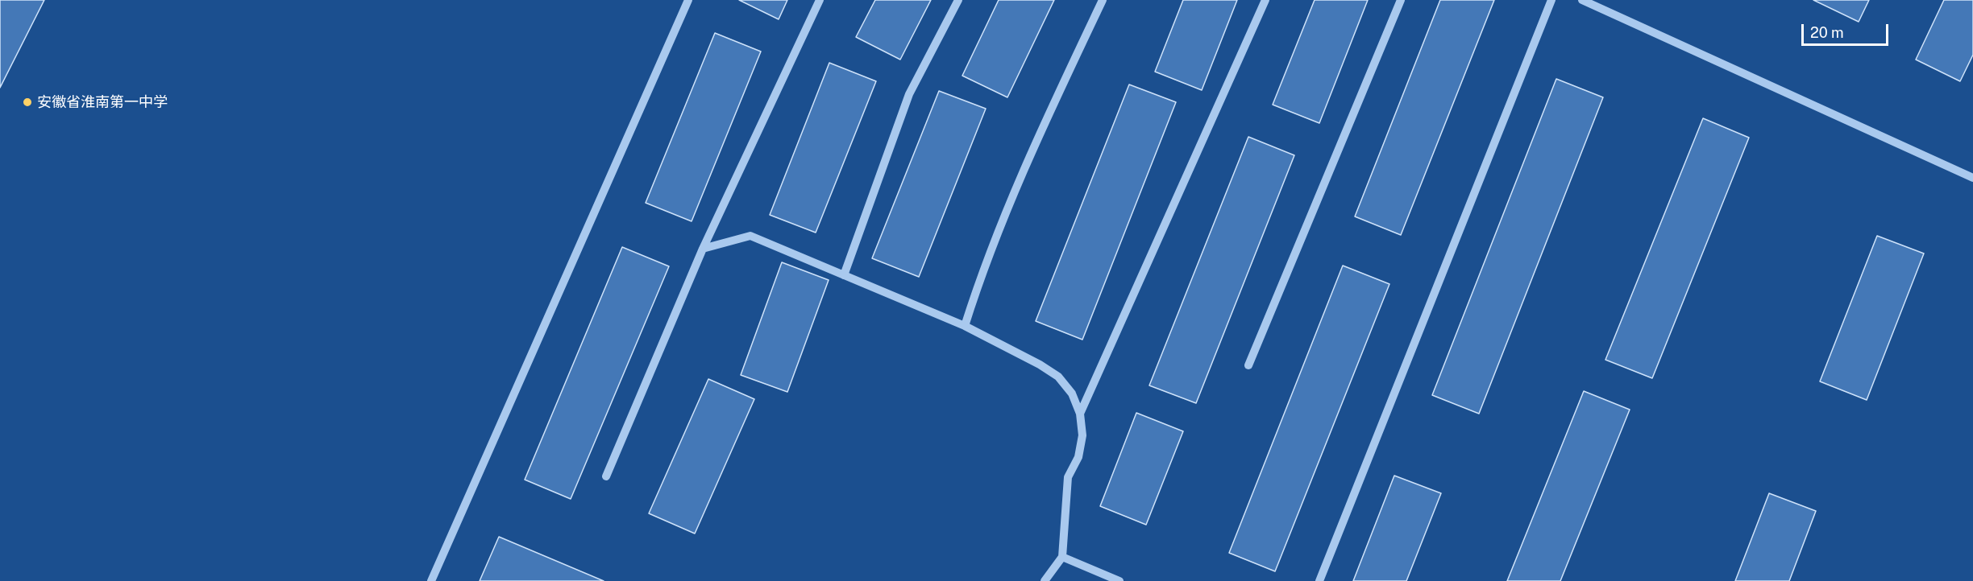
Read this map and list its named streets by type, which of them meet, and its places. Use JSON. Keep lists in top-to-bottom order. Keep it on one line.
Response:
{"places":["安徽省淮南第一中学"],"scale_bar":"20 m"}
